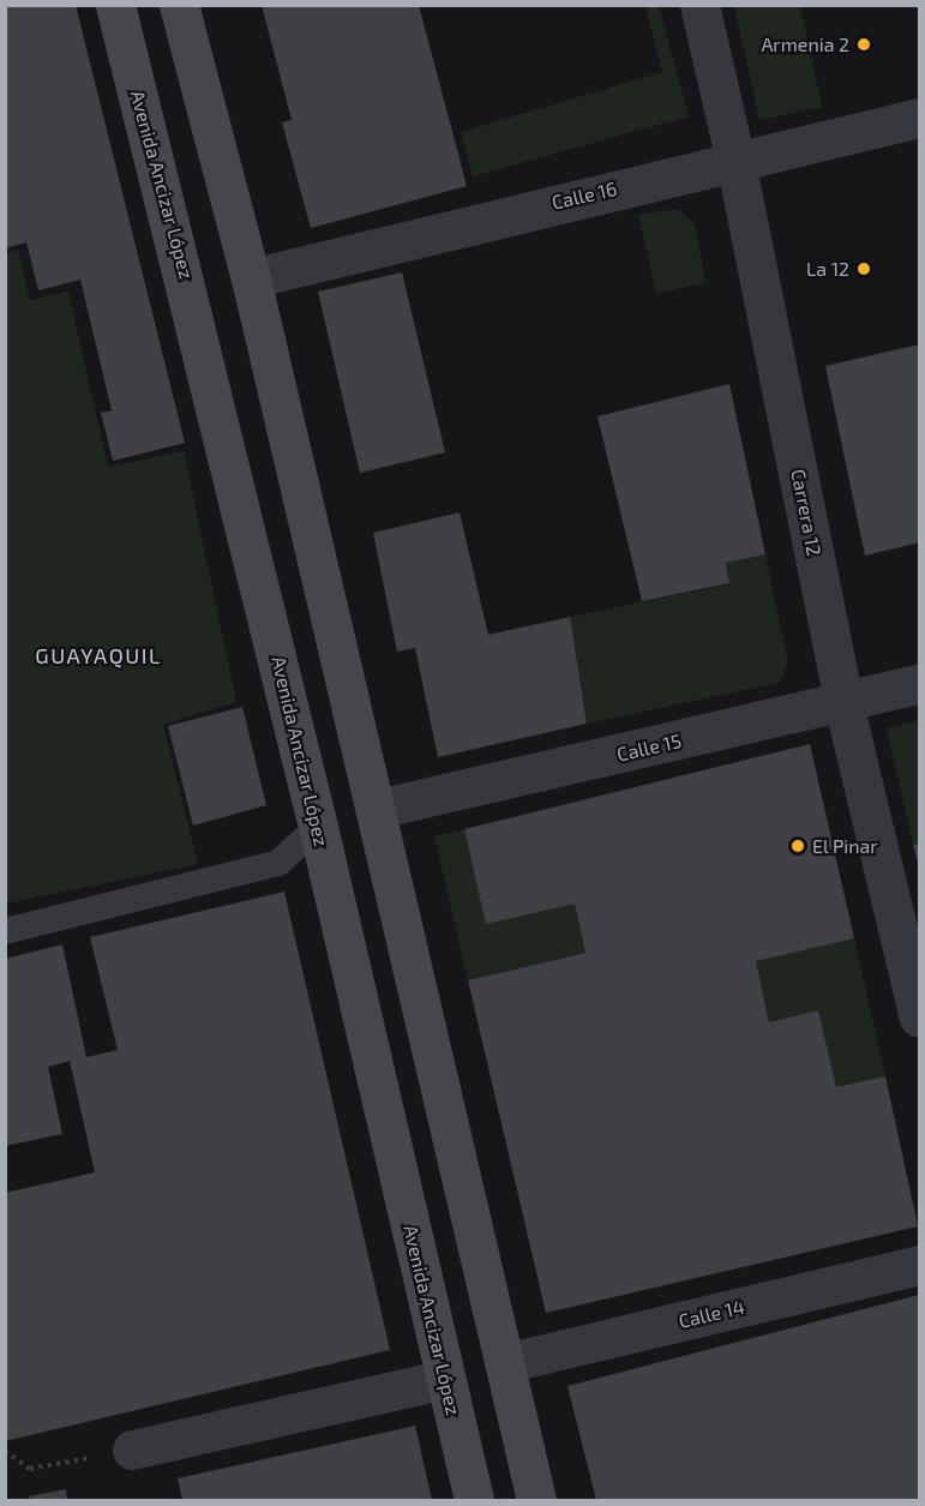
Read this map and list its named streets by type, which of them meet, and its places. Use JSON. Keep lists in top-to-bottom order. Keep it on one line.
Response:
{"streets":{"main road":["Avenida Ancizar López"],"street":["Calle 16","Carrera 12","Calle 15","Calle 14"]},"crossings":[["Calle 16","Carrera 12"],["Carrera 12","Calle 15"]],"districts":["GUAYAQUIL"],"places":["Armenia 2","La 12","El Pinar"]}
